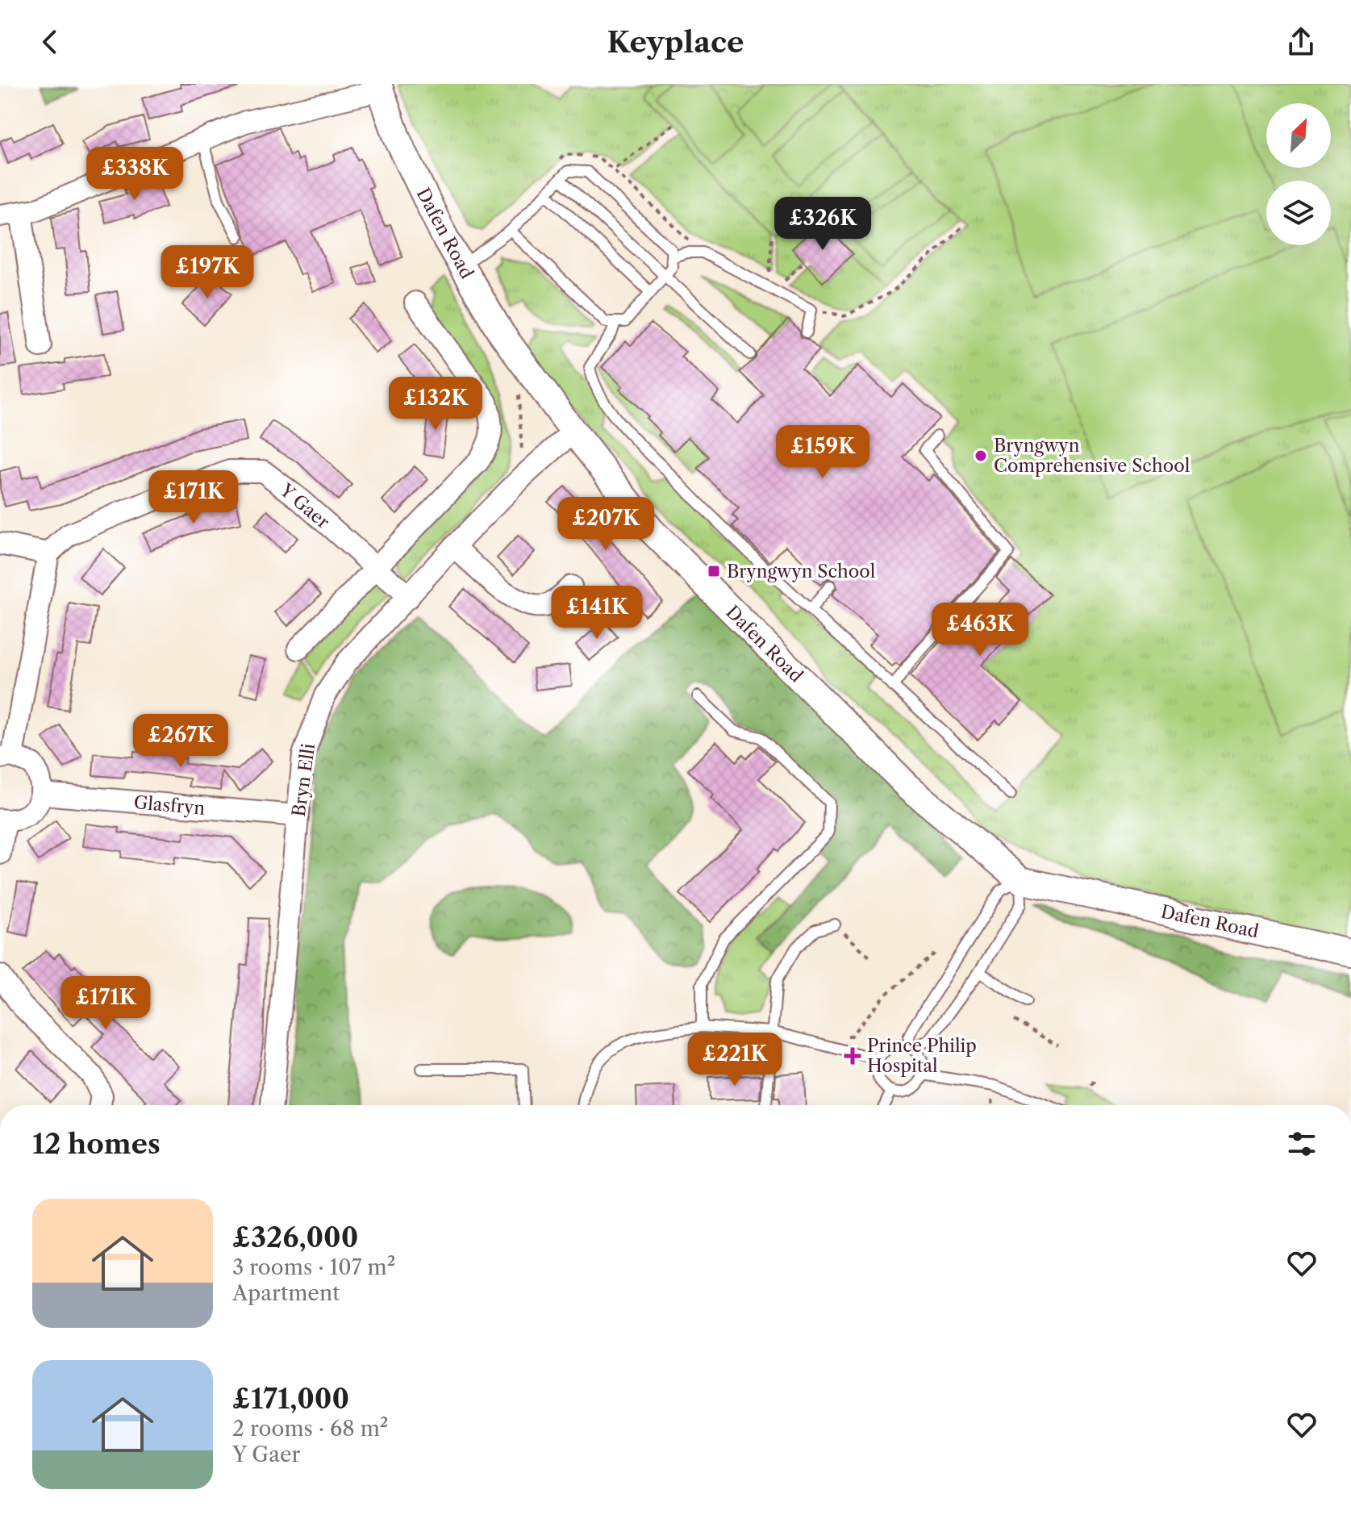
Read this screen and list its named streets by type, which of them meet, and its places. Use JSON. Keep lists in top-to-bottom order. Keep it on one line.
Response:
{"streets":{"street":["Dafen Road","Y Gaer","Bryn Elli","Glasfryn"]},"crossings":[["Dafen Road","Bryn Elli"],["Y Gaer","Bryn Elli"],["Bryn Elli","Glasfryn"]],"places":{"other":["Bryngwyn Comprehensive School"],"transit":["Bryngwyn School"],"health":["Prince Philip Hospital"]},"north":"top right","page":{"header":"Keyplace","price":["£338K","£326K","£197K","£132K","£159K","£171K","£207K","£141K","£463K","£267K","£171K","£221K"],"heading":"12 homes","list":[{"name":"£326,000","note":"3 rooms · 107 m² · Apartment"},{"name":"£171,000","note":"2 rooms · 68 m² · Y Gaer"}]}}
